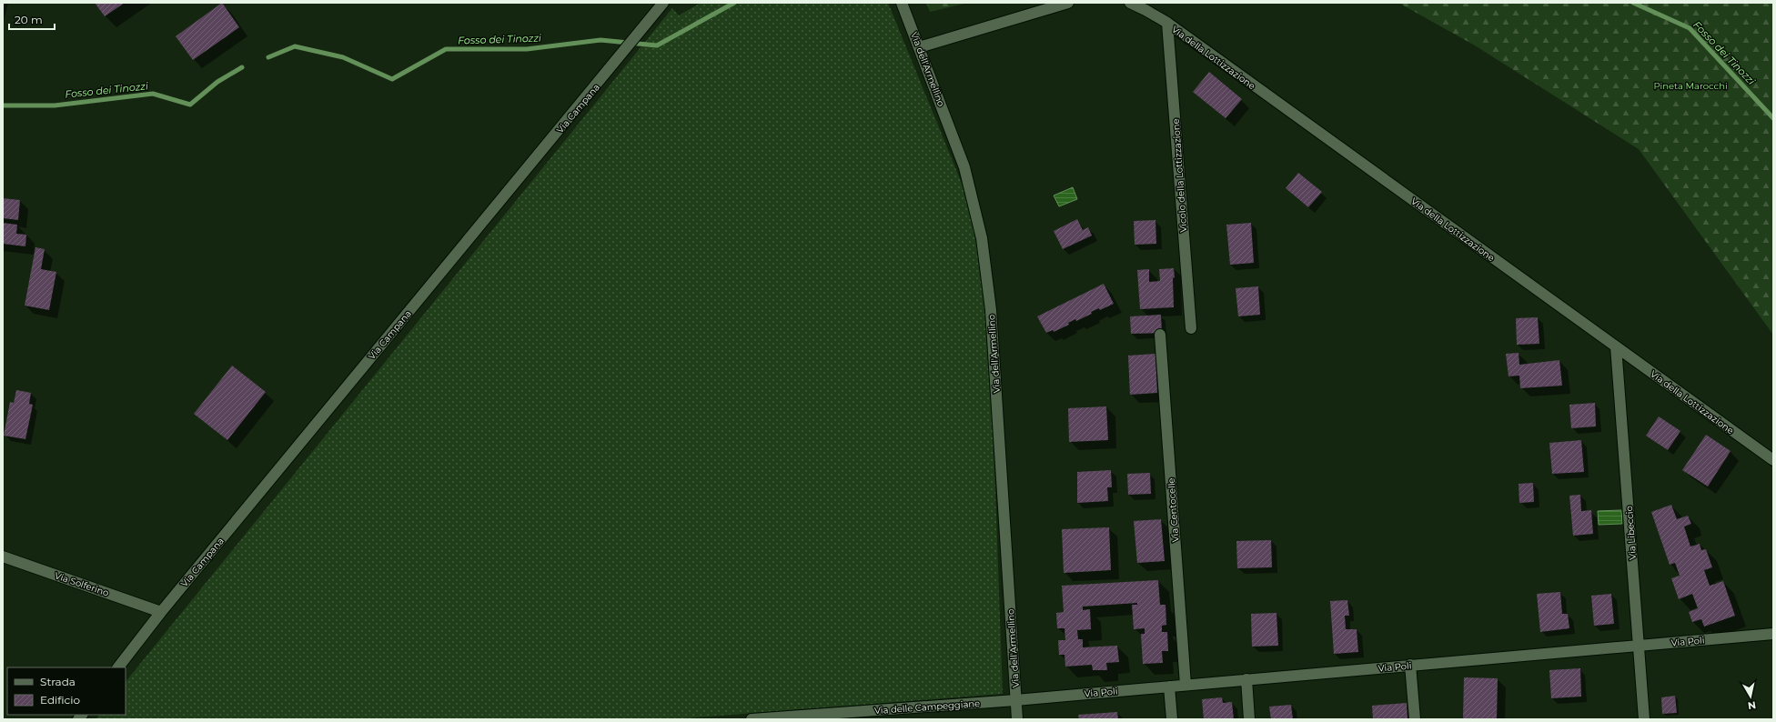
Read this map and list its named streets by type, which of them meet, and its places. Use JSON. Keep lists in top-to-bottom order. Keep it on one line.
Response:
{"streets":{"street":["Via della Lottizzazione","Via dell'Armellino","Via Campana","Vicolo della Lottizzazione","Via Centocelle","Via Libeccio","Via Solferino","Via Poli","Via delle Campeggiane"]},"crossings":[["Via della Lottizzazione","Vicolo della Lottizzazione"],["Via della Lottizzazione","Via Libeccio"],["Via dell'Armellino","Via Poli"],["Via dell'Armellino","Via delle Campeggiane"],["Via Campana","Via Solferino"],["Via Centocelle","Via Poli"],["Via Libeccio","Via Poli"],["Via Poli","Via delle Campeggiane"]],"water":["Fosso dei Tinozzi"],"parks":["Pineta Marocchi"],"legend":["Strada","Edificio"],"scale_bar":"20 m","north":"bottom"}
